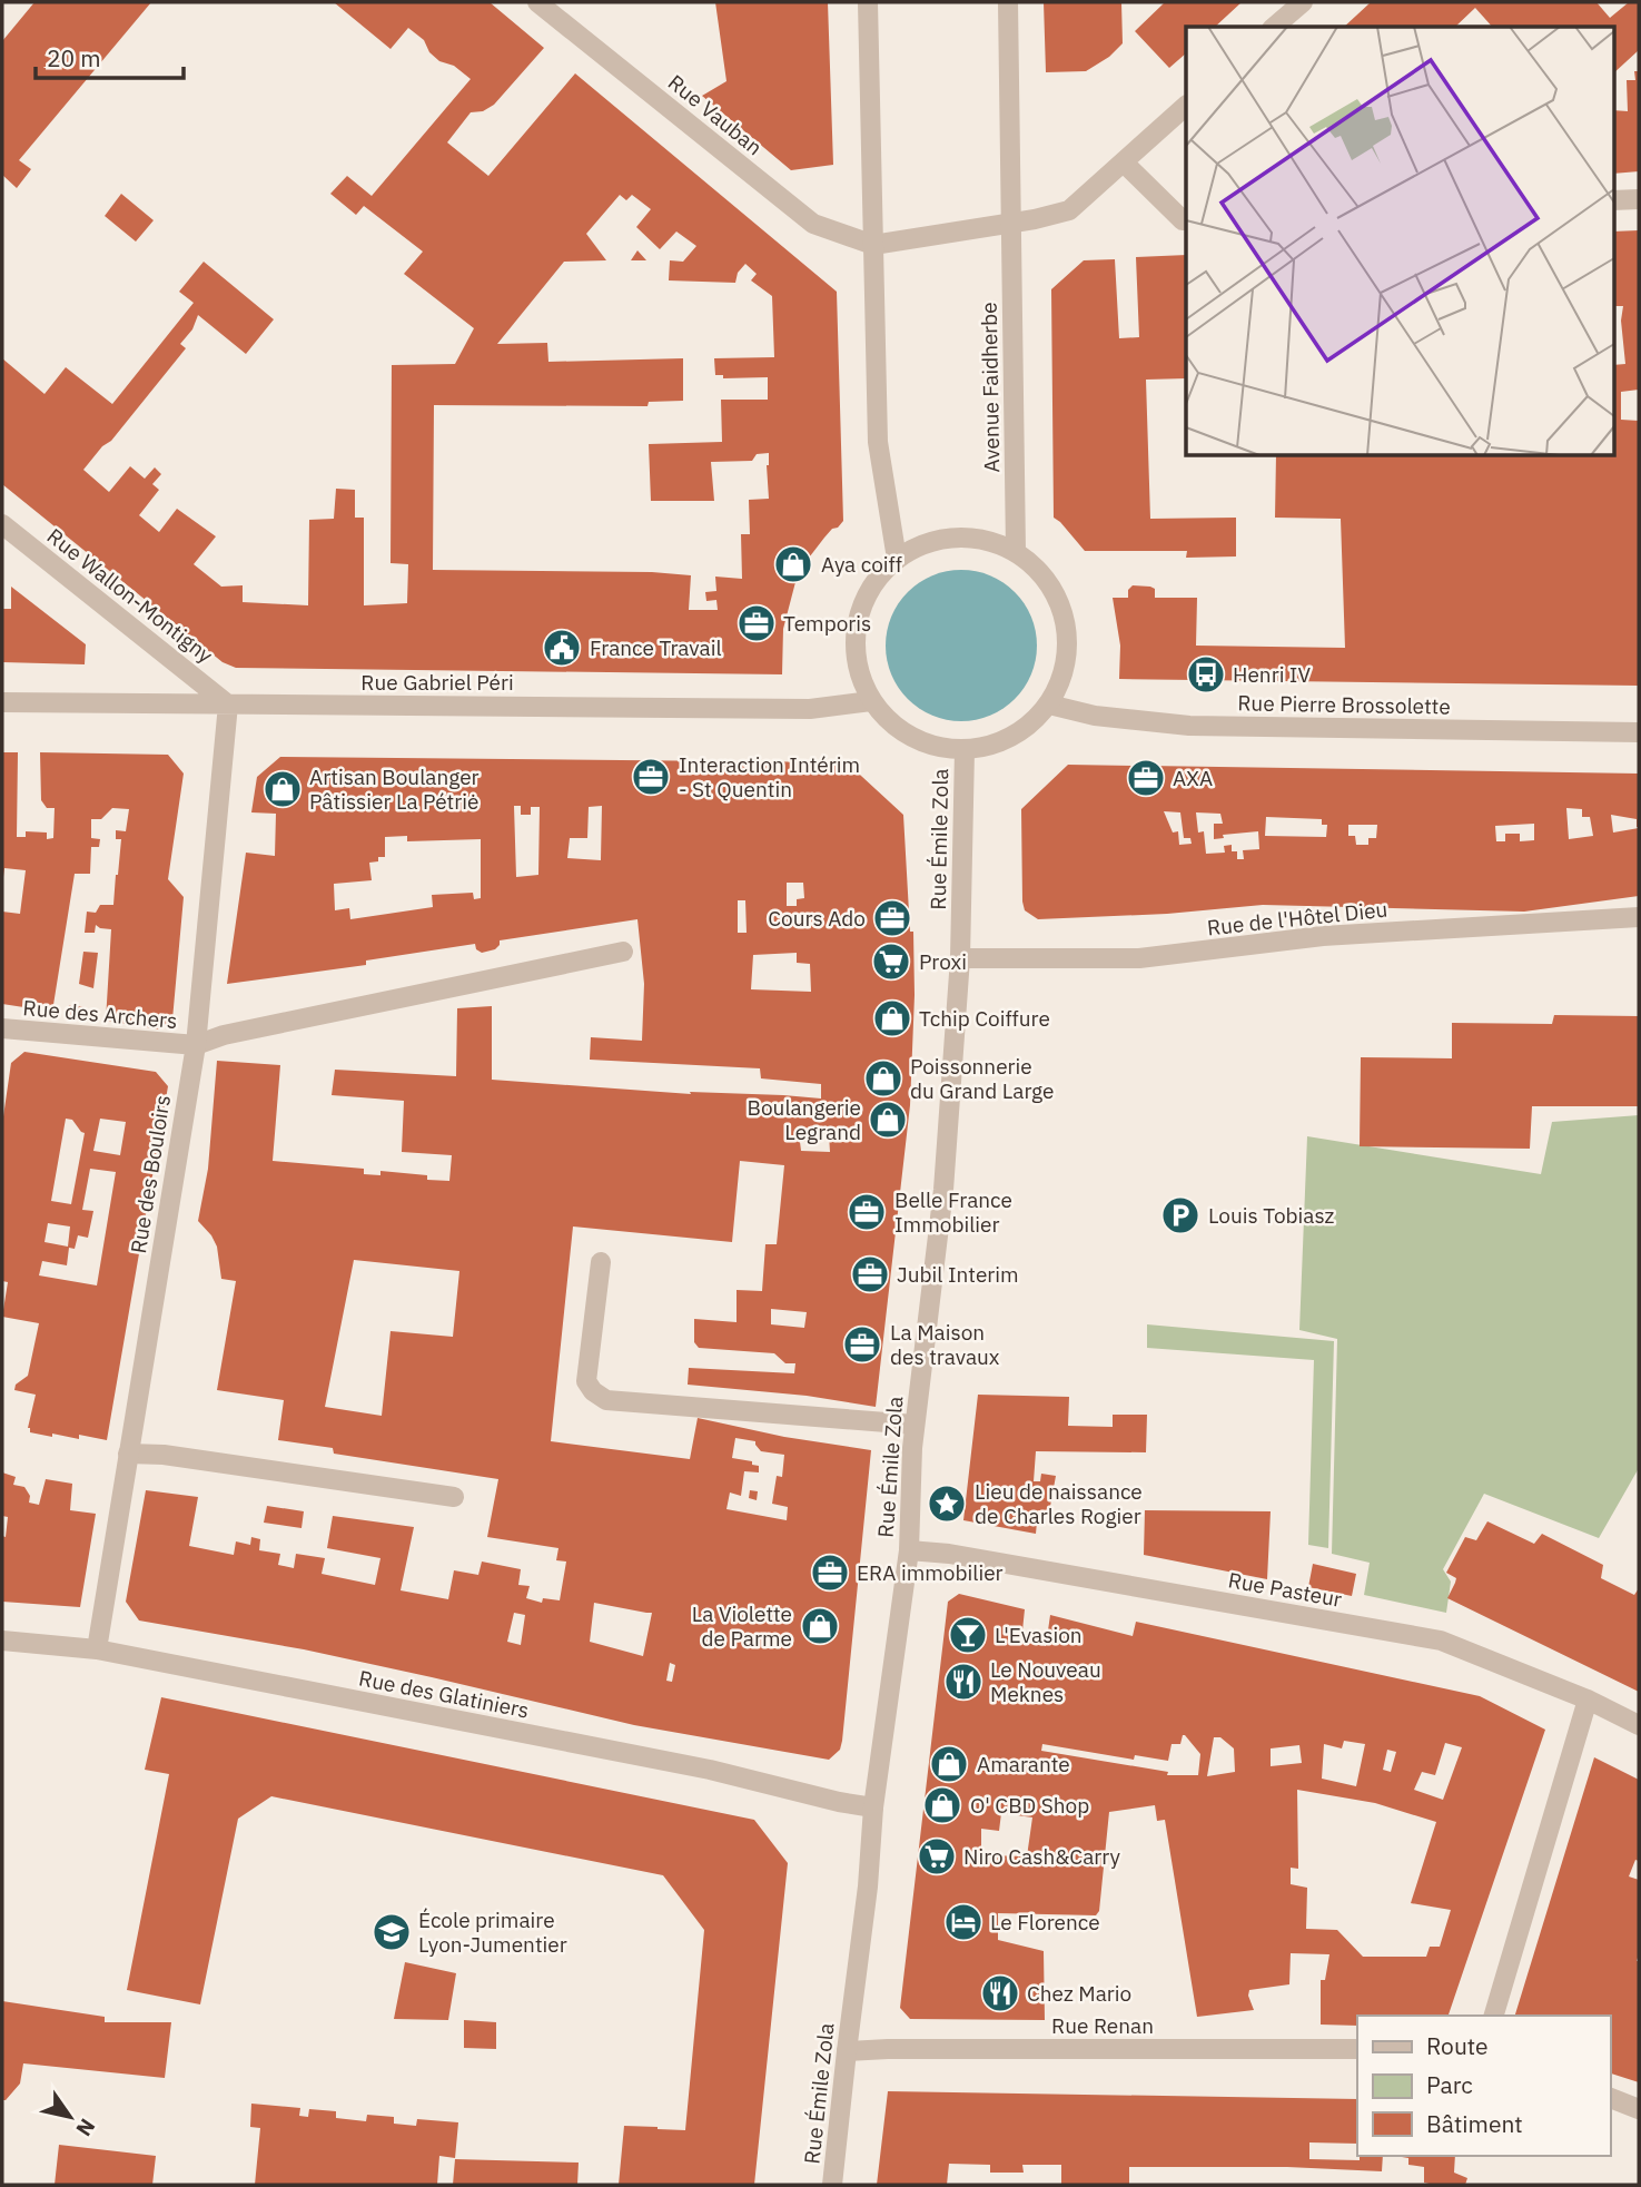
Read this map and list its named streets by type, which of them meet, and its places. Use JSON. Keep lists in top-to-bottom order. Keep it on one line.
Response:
{"streets":{"street":["Rue Vauban","Avenue Faidherbe","Rue Wallon-Montigny","Rue Gabriel Péri","Rue Pierre Brossolette","Rue Émile Zola","Rue de l'Hôtel Dieu","Rue des Archers","Rue des Bouloirs","Rue Pasteur","Rue des Glatiniers","Rue Renan"]},"crossings":[["Avenue Faidherbe","Rue Gabriel Péri"],["Avenue Faidherbe","Rue Pierre Brossolette"],["Avenue Faidherbe","Rue Émile Zola"],["Rue Wallon-Montigny","Rue Gabriel Péri"],["Rue Wallon-Montigny","Rue des Bouloirs"],["Rue Gabriel Péri","Rue Pierre Brossolette"],["Rue Gabriel Péri","Rue Émile Zola"],["Rue Gabriel Péri","Rue des Bouloirs"],["Rue Pierre Brossolette","Rue Émile Zola"],["Rue Émile Zola","Rue de l'Hôtel Dieu"],["Rue Émile Zola","Rue Pasteur"],["Rue Émile Zola","Rue des Glatiniers"],["Rue Émile Zola","Rue Renan"],["Rue des Archers","Rue des Bouloirs"],["Rue des Bouloirs","Rue des Glatiniers"]],"places":{"shop":["Aya coiff","Artisan Boulanger Pâtissier La Pétriė","Tchip Coiffure","Poissonnerie du Grand Large","Boulangerie Legrand","La Violette de Parme","Amarante","O' CBD Shop"],"office":["Temporis","Interaction Intérim - St Quentin","AXA","Cours Ado","Belle France Immobilier","Jubil Interim","La Maison des travaux","ERA immobilier"],"public building":["France Travail"],"bus stop":["Henri IV"],"supermarket":["Proxi","Niro Cash&Carry"],"parking":["Louis Tobiasz"],"place":["Lieu de naissance de Charles Rogier"],"bar":["L'Evasion"],"restaurant":["Le Nouveau Meknes","Chez Mario"],"hotel":["Le Florence"],"school or university":["École primaire Lyon-Jumentier"]},"legend":["Route","Parc","Bâtiment"],"scale_bar":"20 m","north":"bottom right"}
